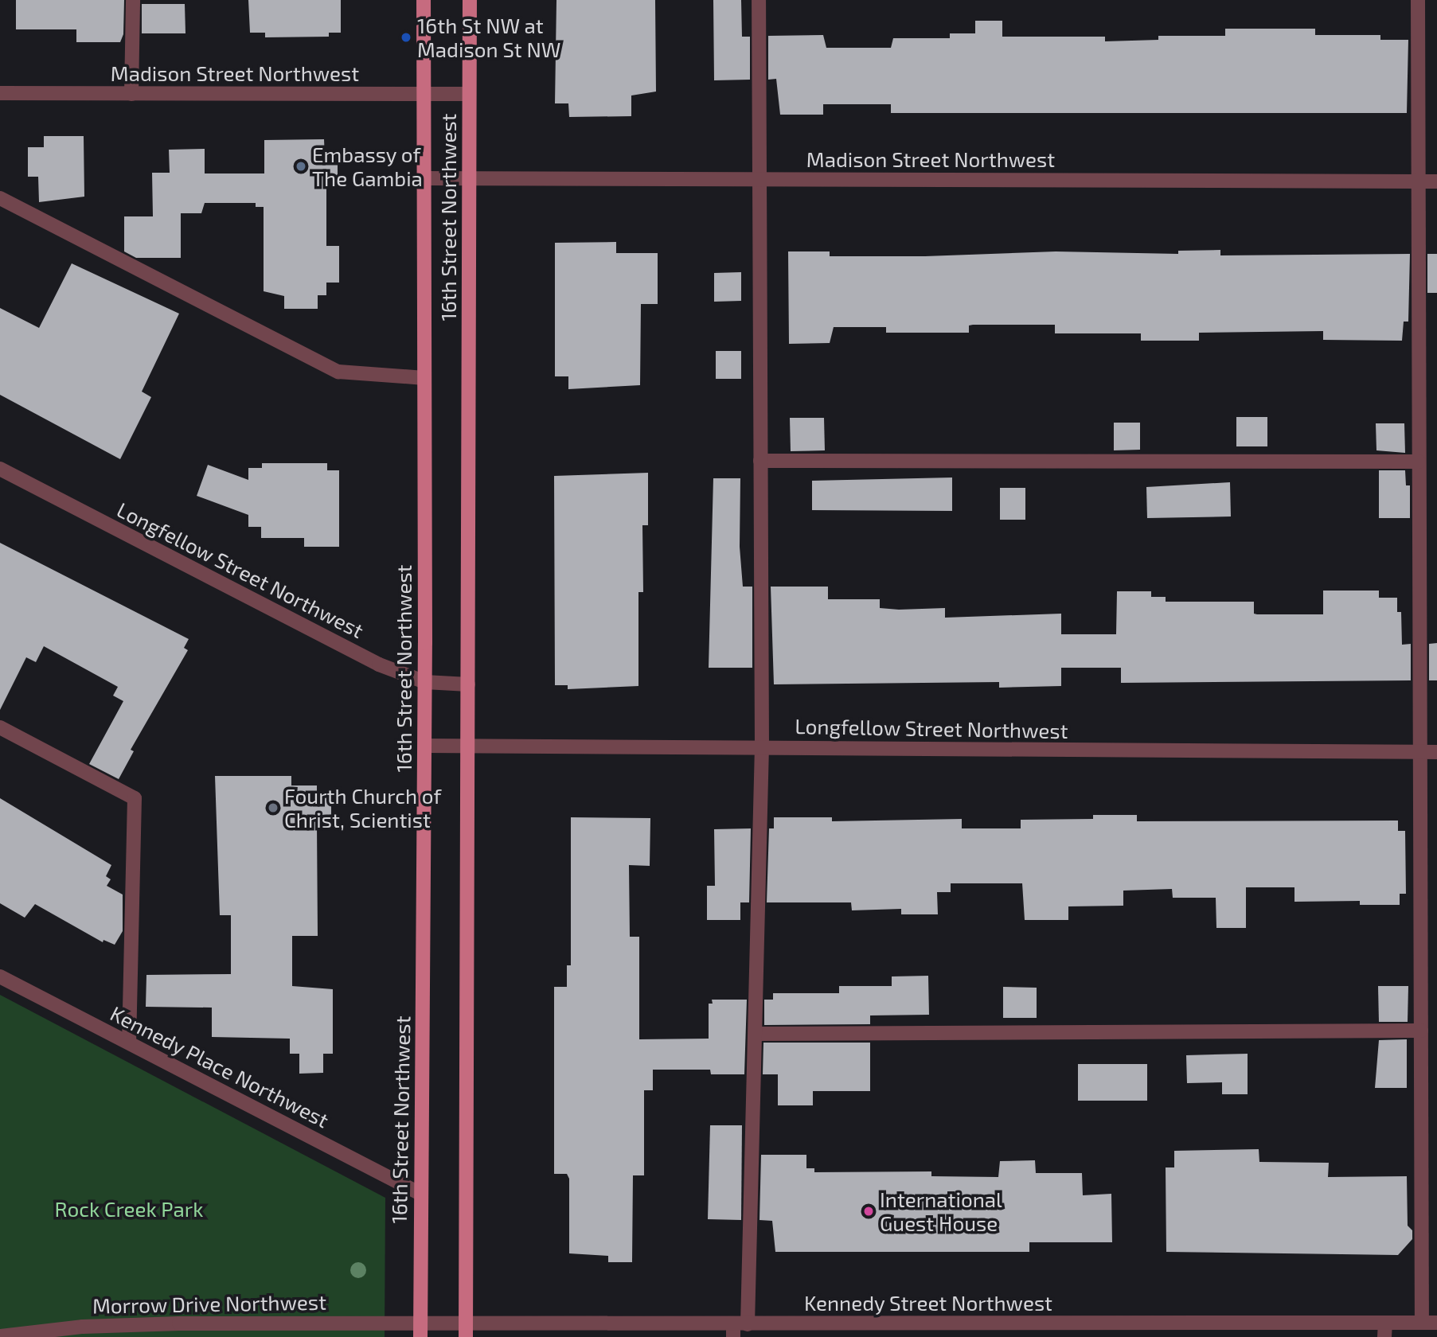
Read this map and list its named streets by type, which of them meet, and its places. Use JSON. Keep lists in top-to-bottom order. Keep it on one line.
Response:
{"streets":{"main road":["16th Street Northwest"],"street":["Madison Street Northwest","Longfellow Street Northwest","Kennedy Place Northwest","Kennedy Street Northwest","Morrow Drive Northwest"]},"crossings":[["Madison Street Northwest","16th Street Northwest"],["16th Street Northwest","Longfellow Street Northwest"],["16th Street Northwest","Kennedy Place Northwest"],["16th Street Northwest","Kennedy Street Northwest"],["16th Street Northwest","Morrow Drive Northwest"],["Kennedy Street Northwest","Morrow Drive Northwest"]],"parks":["Rock Creek Park"],"places":["16th St NW at Madison St NW","Embassy of The Gambia","Fourth Church of Christ, Scientist","International Guest House"]}
